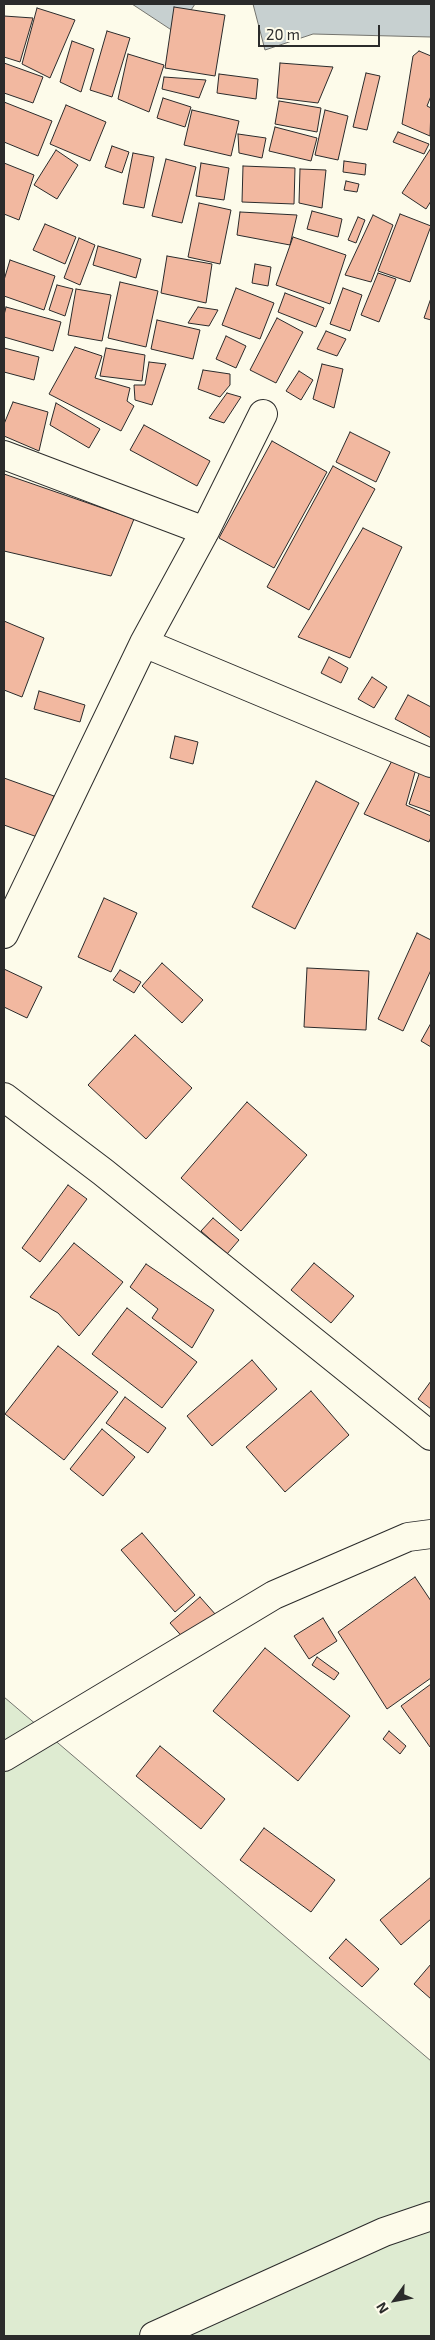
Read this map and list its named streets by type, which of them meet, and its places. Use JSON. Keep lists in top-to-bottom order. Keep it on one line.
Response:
{"scale_bar":"20 m","north":"bottom left"}
